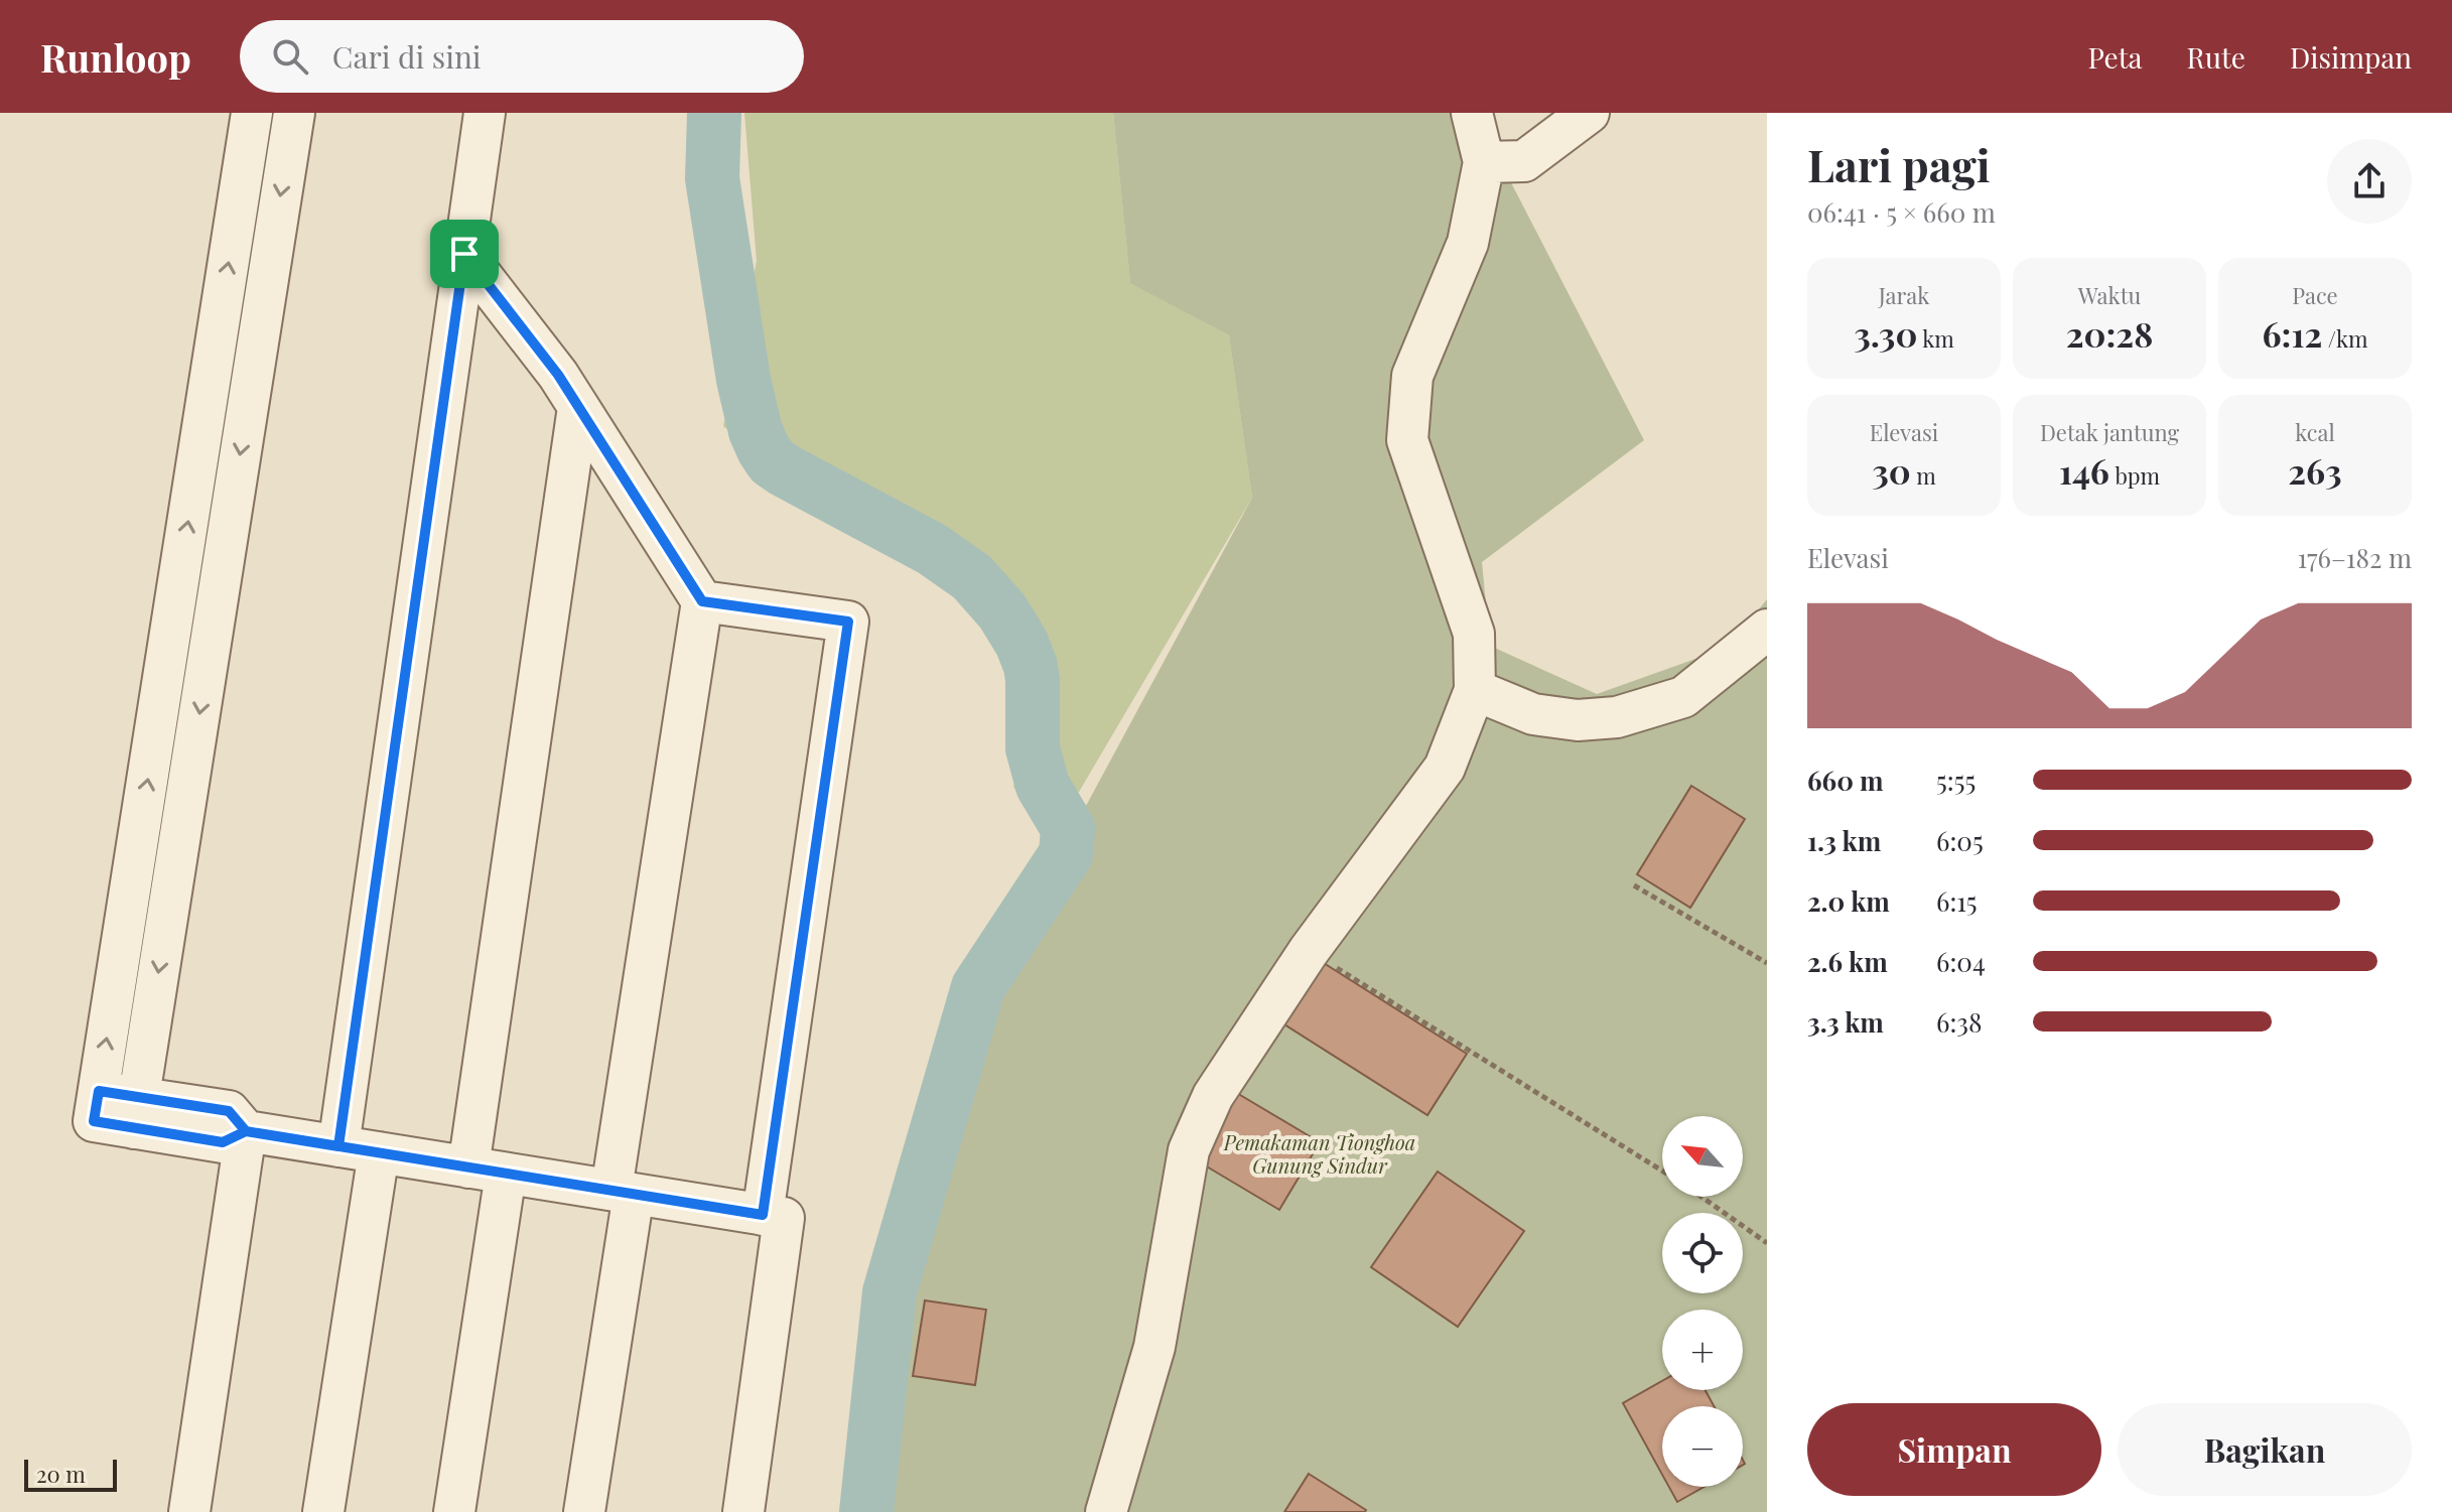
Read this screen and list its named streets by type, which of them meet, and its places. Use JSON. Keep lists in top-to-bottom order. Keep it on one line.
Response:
{"parks":["Pemakaman Tionghoa Gunung Sindur"],"scale_bar":"20 m","north":"top left","page":{"header":"Runloop","search":"Cari di sini","nav":["Peta","Rute","Disimpan"],"heading":["Lari pagi","06:41 · 5 × 660 m"],"stats":[["Jarak","3.30 km"],["Waktu","20:28"],["Pace","6:12 /km"],["Elevasi","30 m"],["Detak jantung","146 bpm"],["kcal","263"]],"chart":["Elevasi","176–182 m"],"list":[{"name":"660 m","note":"5:55"},{"name":"1.3 km","note":"6:05"},{"name":"2.0 km","note":"6:15"},{"name":"2.6 km","note":"6:04"},{"name":"3.3 km","note":"6:38"}],"map_buttons":["+","−"],"buttons":["Simpan","Bagikan"],"scale":"20 m"}}
